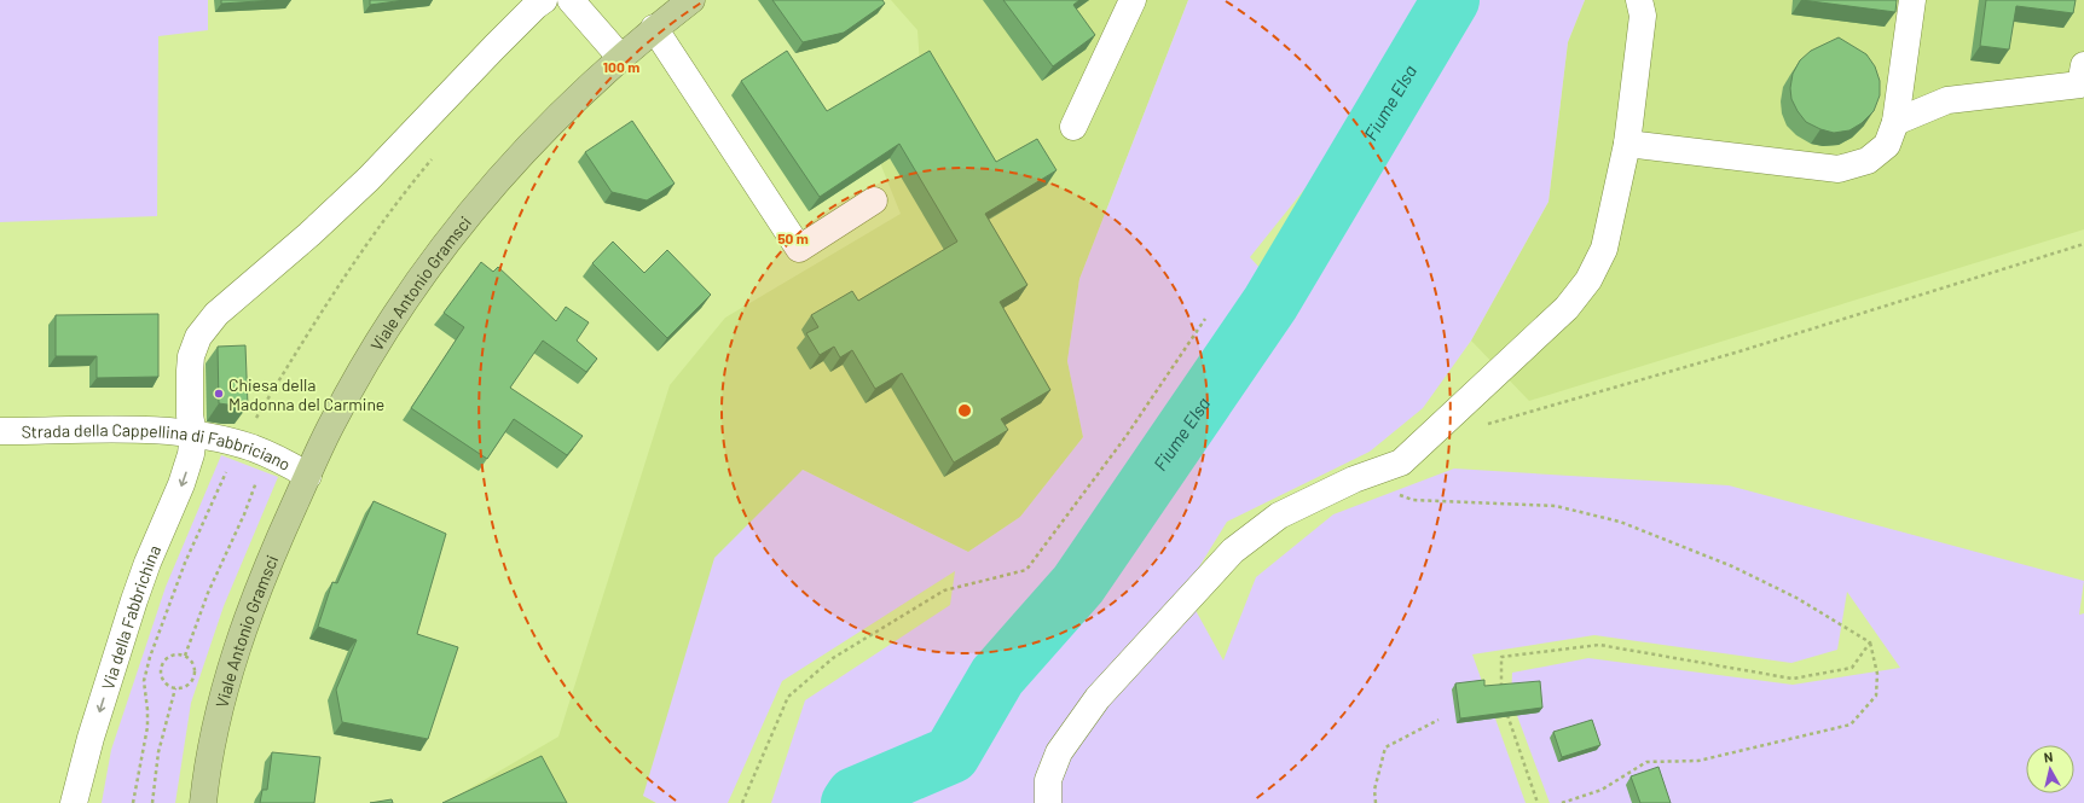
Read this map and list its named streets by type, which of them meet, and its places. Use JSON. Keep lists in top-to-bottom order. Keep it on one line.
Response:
{"streets":{"main road":["Viale Antonio Gramsci"],"street":["Strada della Cappellina di Fabbriciano","Via della Fabbrichina"]},"crossings":[["Viale Antonio Gramsci","Strada della Cappellina di Fabbriciano"],["Strada della Cappellina di Fabbriciano","Via della Fabbrichina"]],"one_way":["Via della Fabbrichina"],"water":["Fiume Elsa"],"places":["Chiesa della Madonna del Carmine"],"north":"top","rings":["100 m","50 m"]}
